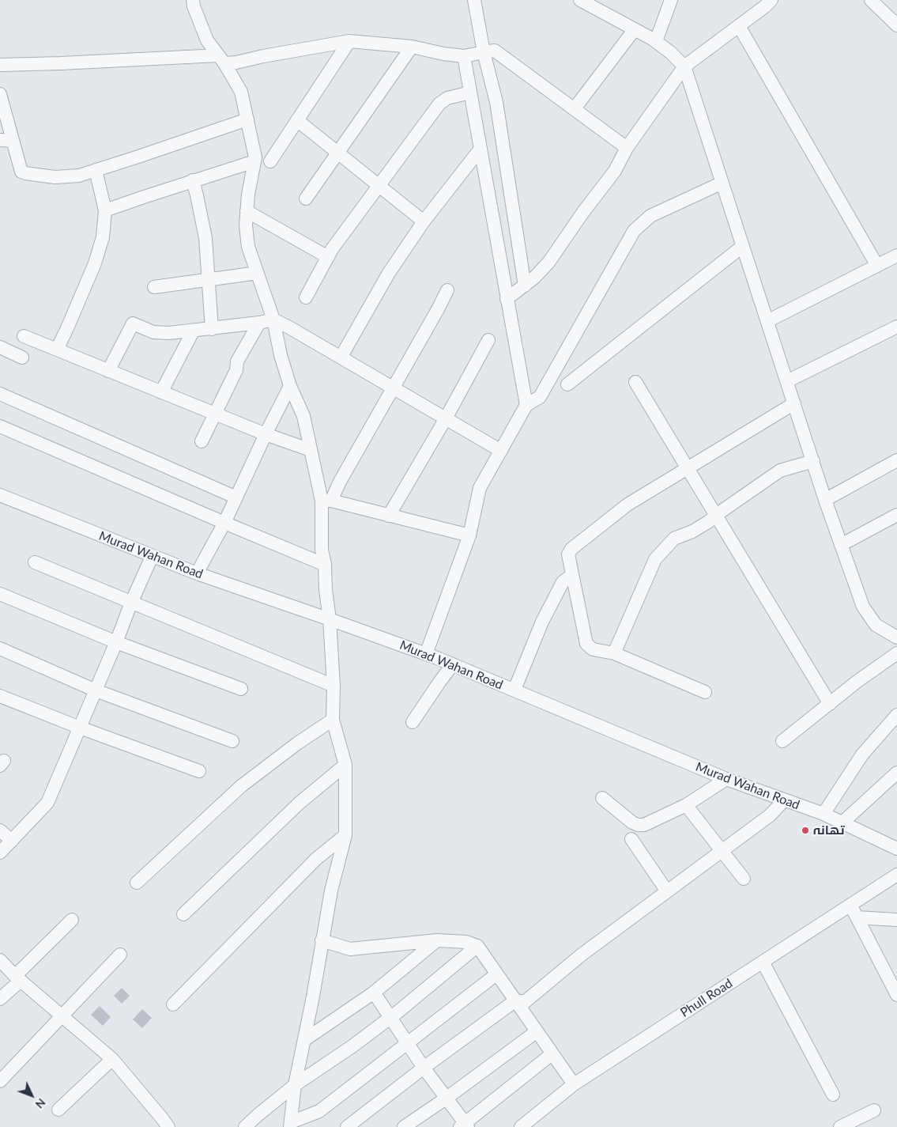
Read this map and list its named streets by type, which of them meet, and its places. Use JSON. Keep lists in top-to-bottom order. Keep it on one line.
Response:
{"streets":{"street":["Murad Wahan Road","Phull Road"]},"places":["تھانہ"],"north":"bottom right"}
